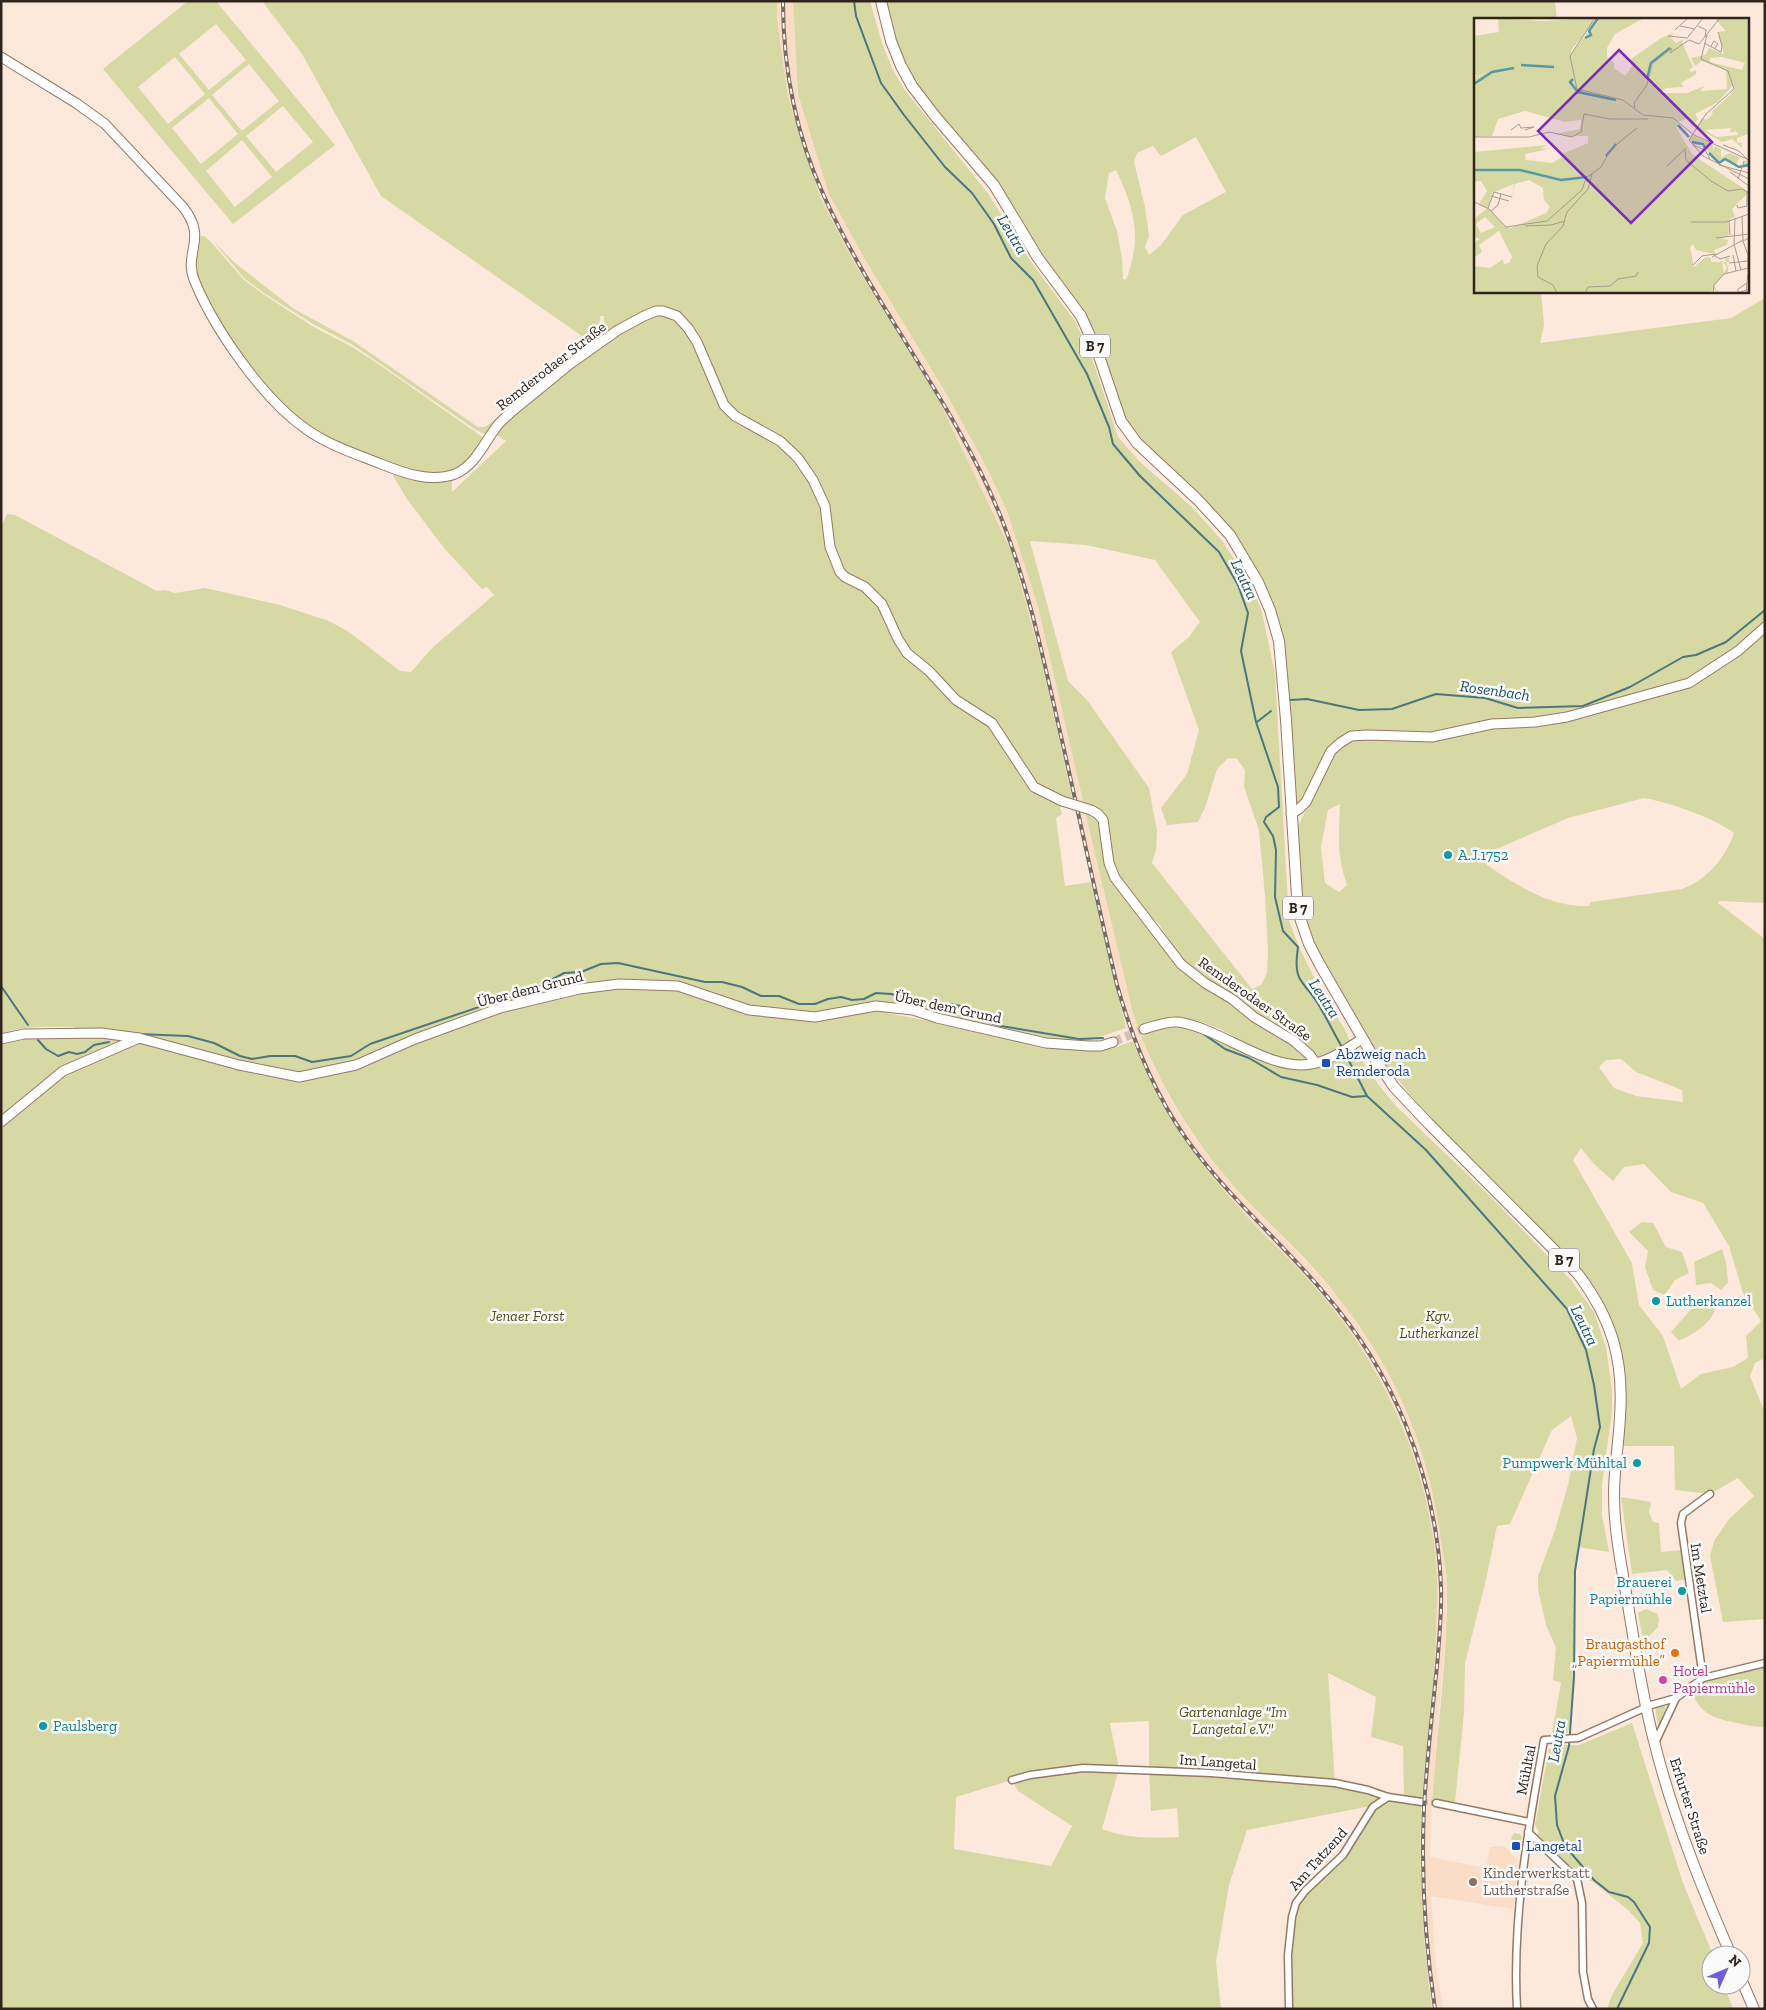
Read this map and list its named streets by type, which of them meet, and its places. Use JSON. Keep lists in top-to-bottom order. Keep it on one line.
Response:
{"streets":{"main road":["B 7","Erfurter Straße"],"street":["Remderodaer Straße","Über dem Grund","Im Metztal","Im Langetal","Mühltal","Am Tatzend"]},"crossings":[["B 7","Erfurter Straße"],["Im Langetal","Am Tatzend"],["Mühltal","Erfurter Straße"]],"water":["Leutra","Rosenbach"],"parks":["Jenaer Forst","Kgv. Lutherkanzel","Gartenanlage \"Im Langetal e.V.\""],"places":{"other":["A.J.1752","Lutherkanzel","Pumpwerk Mühltal","Brauerei Papiermühle","Braugasthof „Papiermühle”","Hotel Papiermühle","Paulsberg","Kinderwerkstatt Lutherstraße"],"transit":["Abzweig nach Remderoda","Langetal"]},"north":"top right"}
